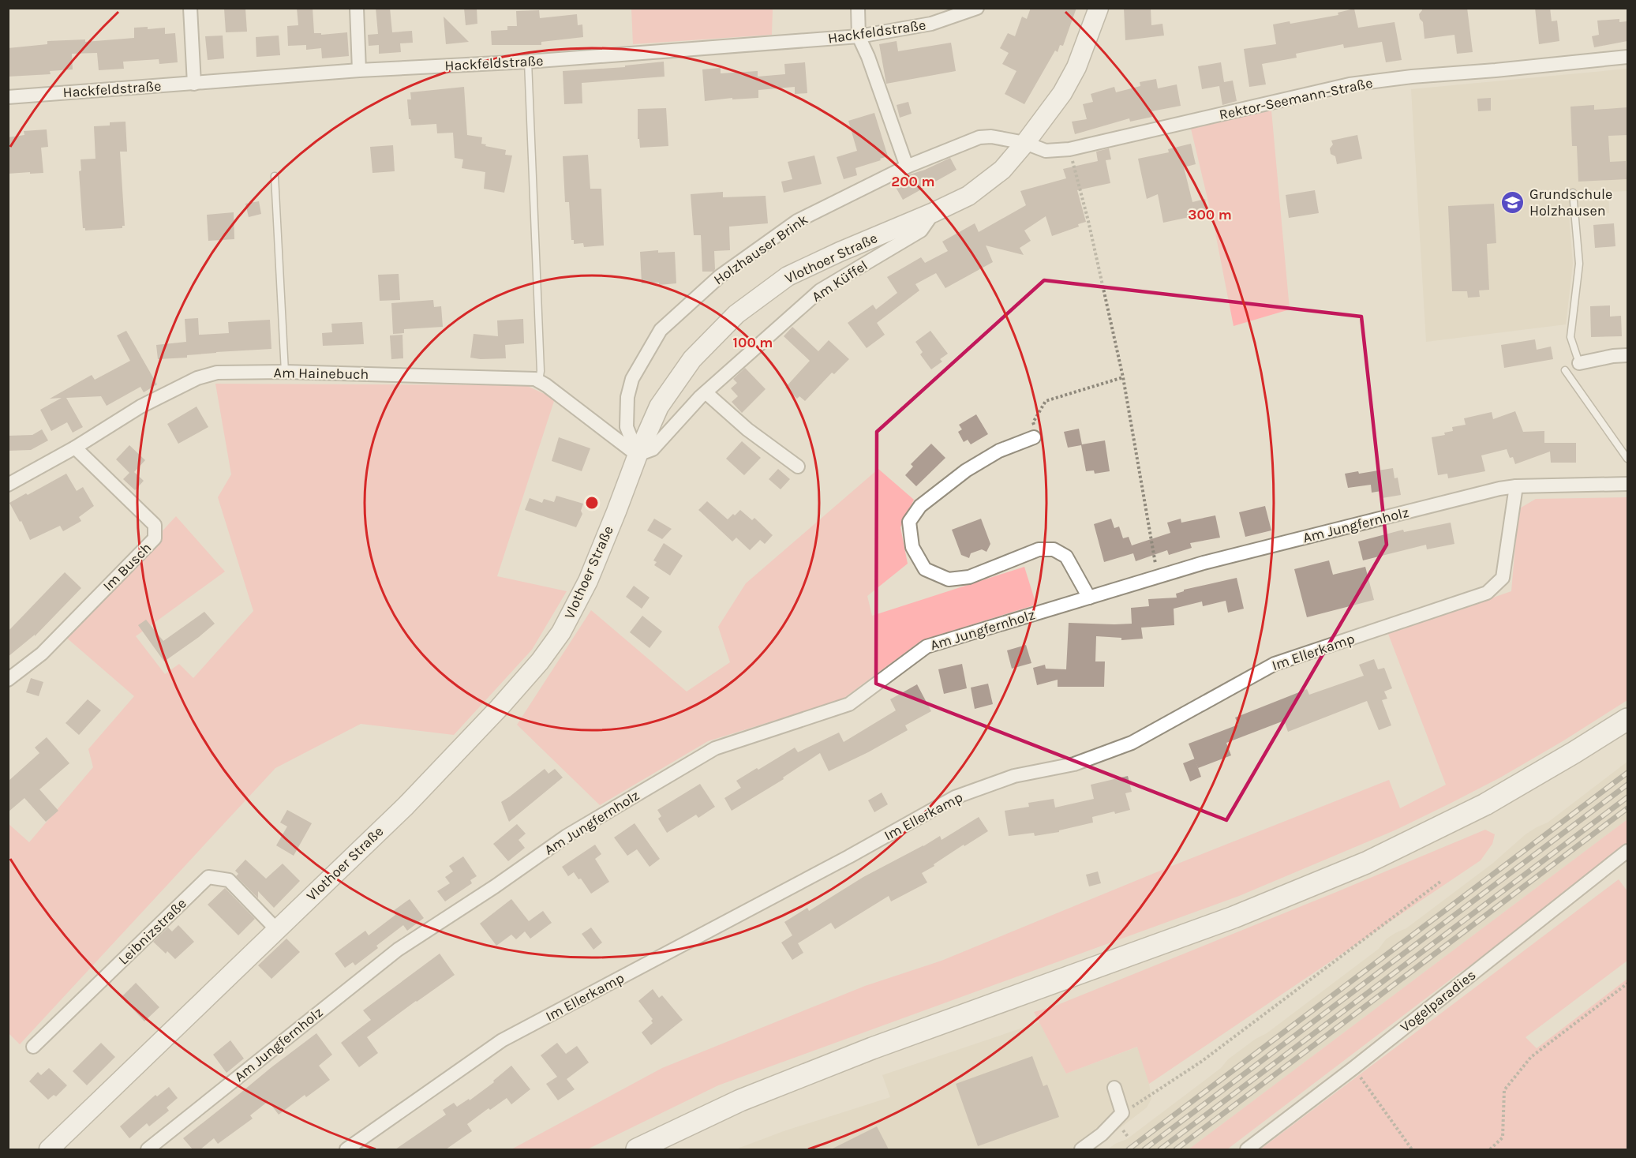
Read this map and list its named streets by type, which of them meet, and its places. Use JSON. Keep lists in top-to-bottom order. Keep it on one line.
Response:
{"streets":{"street":["Hackfeldstraße","Rektor-Seemann-Straße","Holzhauser Brink","Vlothoer Straße","Am Küffel","Am Hainebuch","Am Jungfernholz","Im Busch","Im Ellerkamp","Leibnizstraße","Vogelparadies"]},"crossings":[["Rektor-Seemann-Straße","Holzhauser Brink"],["Rektor-Seemann-Straße","Vlothoer Straße"],["Holzhauser Brink","Vlothoer Straße"],["Holzhauser Brink","Am Küffel"],["Vlothoer Straße","Am Küffel"],["Vlothoer Straße","Leibnizstraße"],["Am Hainebuch","Im Busch"],["Am Jungfernholz","Im Ellerkamp"]],"places":{"school or university":["Grundschule Holzhausen"]},"rings":["200 m","300 m","100 m"]}
